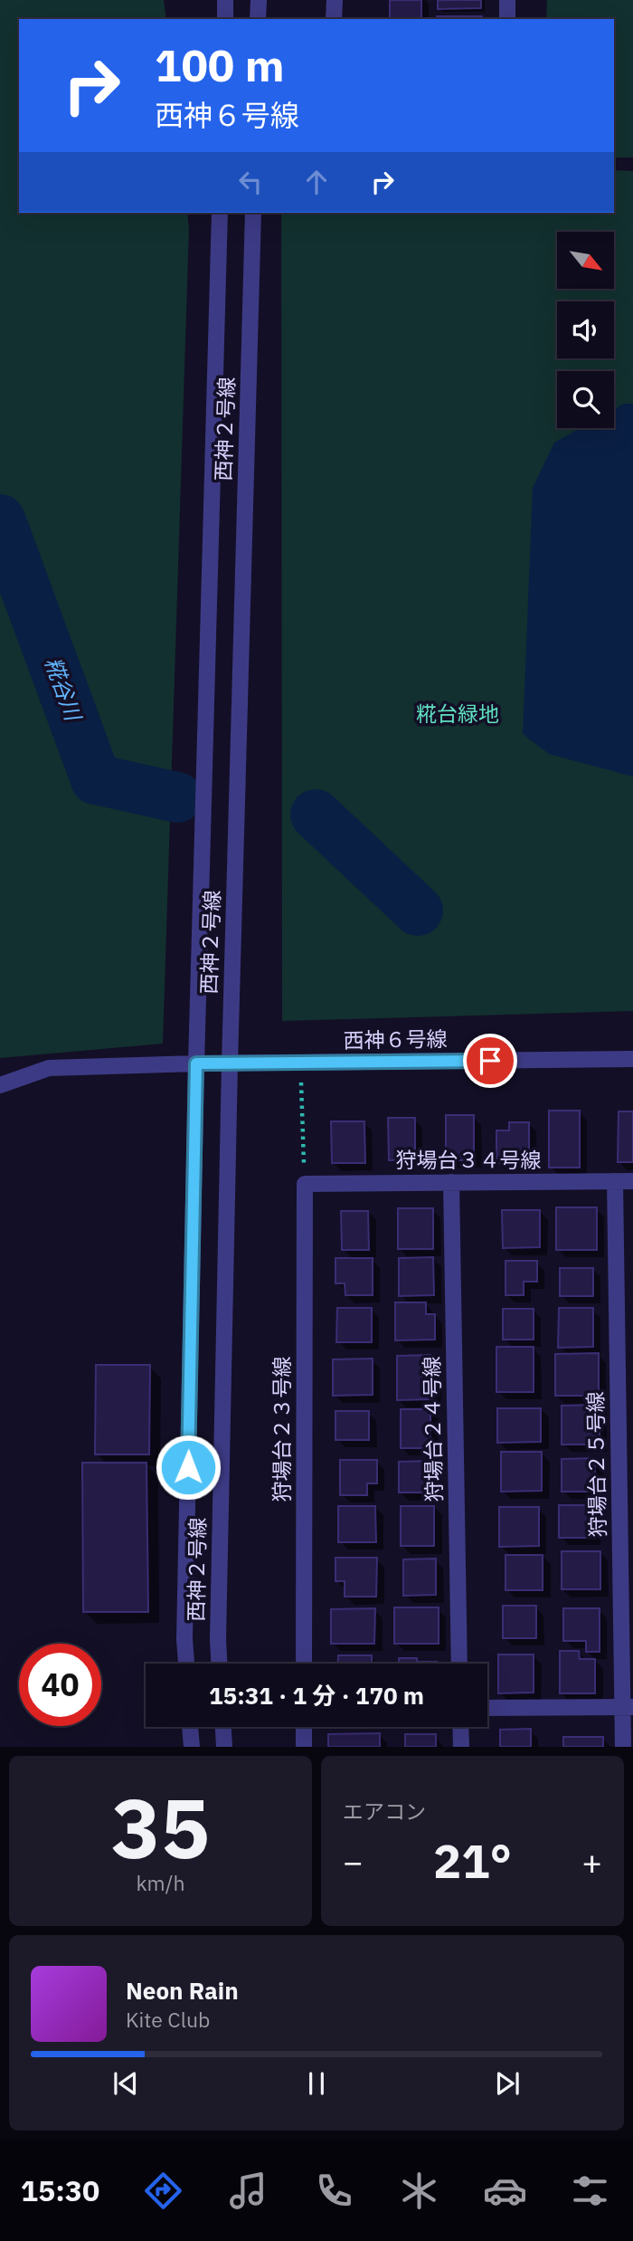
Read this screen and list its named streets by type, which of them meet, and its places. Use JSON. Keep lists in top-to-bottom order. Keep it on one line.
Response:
{"streets":{"street":["西神２号線","西神６号線","狩場台３４号線","狩場台２３号線","狩場台２４号線","狩場台２５号線"]},"crossings":[["西神２号線","西神６号線"],["狩場台３４号線","狩場台２３号線"],["狩場台３４号線","狩場台２４号線"],["狩場台３４号線","狩場台２５号線"]],"water":["糀谷川"],"parks":["糀台緑地"],"north":"bottom right","page":{"turn":["100 m","西神６号線"],"limit":"40","trip":"15:31 · 1 分 · 170 m","tile":[["35","km/h"],"エアコン"],"heat":["−","21°","+"],"song":["Neon Rain","Kite Club"],"tabs":"15:30"}}
